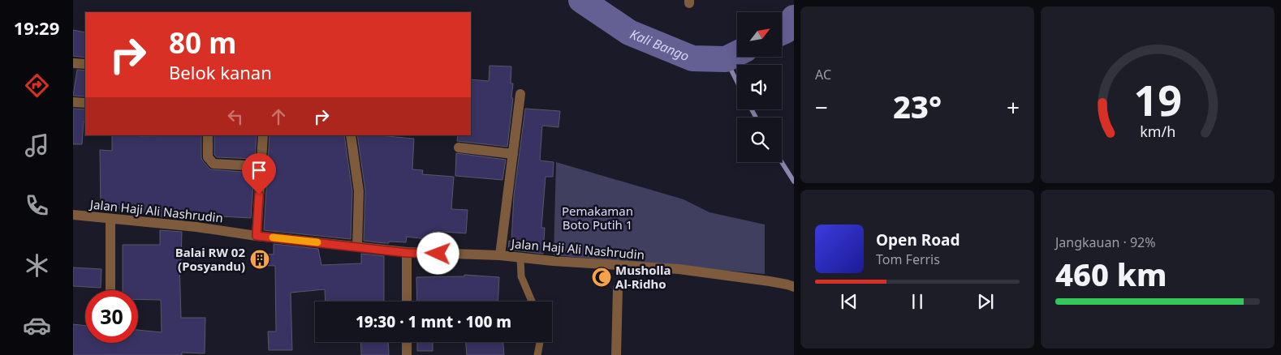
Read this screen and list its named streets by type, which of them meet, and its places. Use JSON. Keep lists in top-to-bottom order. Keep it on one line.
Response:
{"streets":{"street":["Jalan Haji Ali Nashrudin"]},"water":["Kali Bango"],"parks":["Pemakaman Boto Putih 1"],"places":{"building":["Balai RW 02 (Posyandu)"],"mosque":["Musholla Al-Ridho"]},"north":"top right","page":{"tabs":"19:29","tile":["AC",["Jangkauan · 92%","460 km"]],"turn":["80 m","Belok kanan"],"heat":["−","23°","+"],"song":["Open Road","Tom Ferris"],"limit":"30","trip":"19:30 · 1 mnt · 100 m","gauge":["19","km/h"]}}
